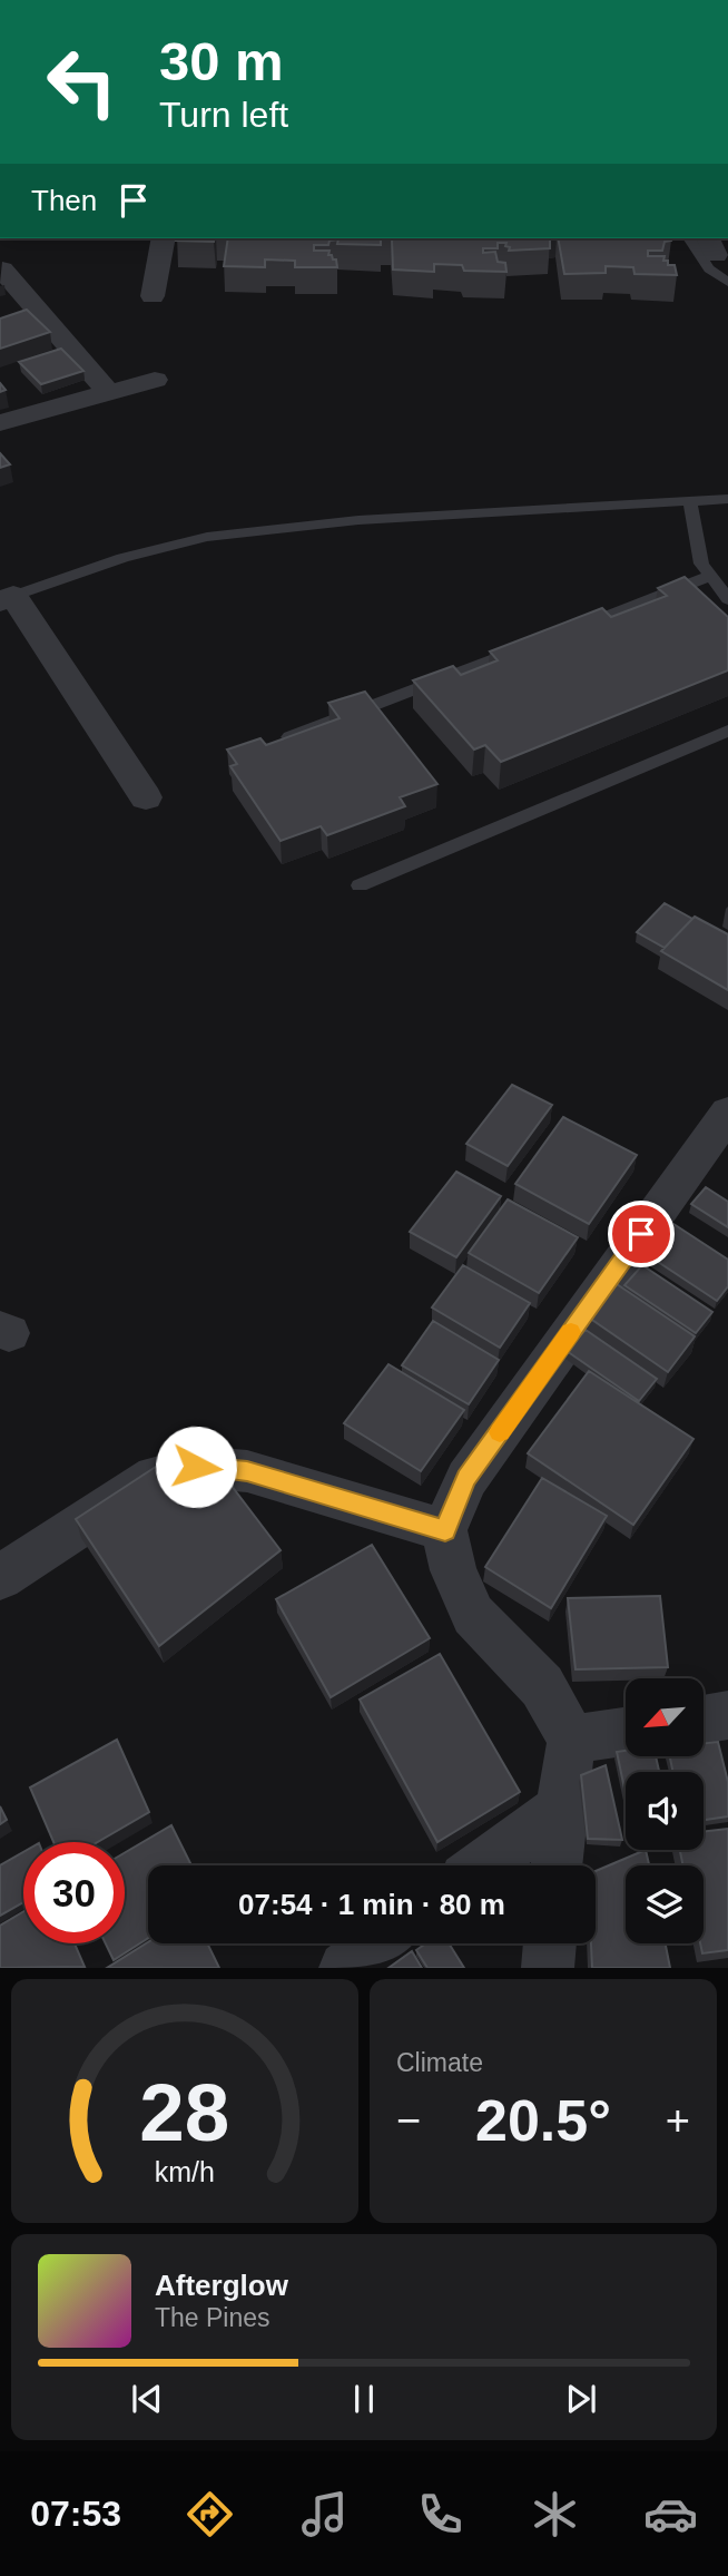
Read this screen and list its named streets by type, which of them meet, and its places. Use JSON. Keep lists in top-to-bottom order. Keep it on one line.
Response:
{"north":"bottom left","page":{"turn":["30 m","Turn left"],"then":"Then","limit":"30","trip":"07:54 · 1 min · 80 m","tile":"Climate","heat":["−","20.5°","+"],"song":["Afterglow","The Pines"],"tabs":"07:53","gauge":["28","km/h"]}}
